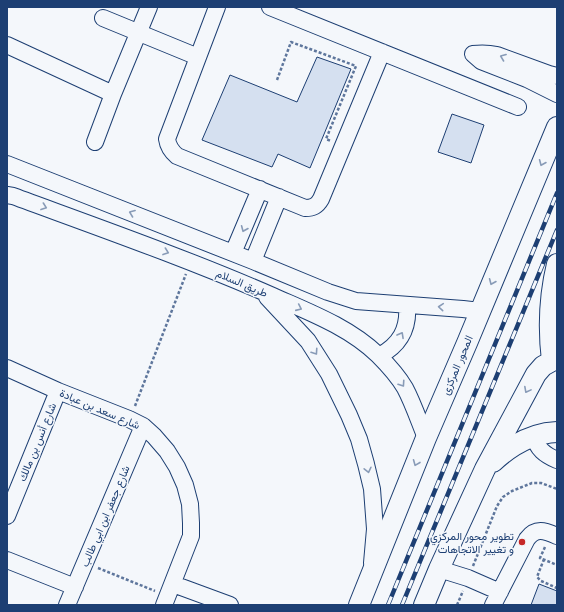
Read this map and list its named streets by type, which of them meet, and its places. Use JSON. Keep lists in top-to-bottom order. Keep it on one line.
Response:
{"streets":{"main road":["المحور المركزى"],"street":["طريق السلام","شارع سعد بن عبادة","شارع أنس بن مالك","شارع جعفر ابن ابي طالب"]},"crossings":[["طريق السلام","المحور المركزى"],["شارع سعد بن عبادة","شارع أنس بن مالك"],["شارع سعد بن عبادة","شارع جعفر ابن ابي طالب"]],"places":["تطوير محور المركزي و تغيير الاتجاهات"]}
